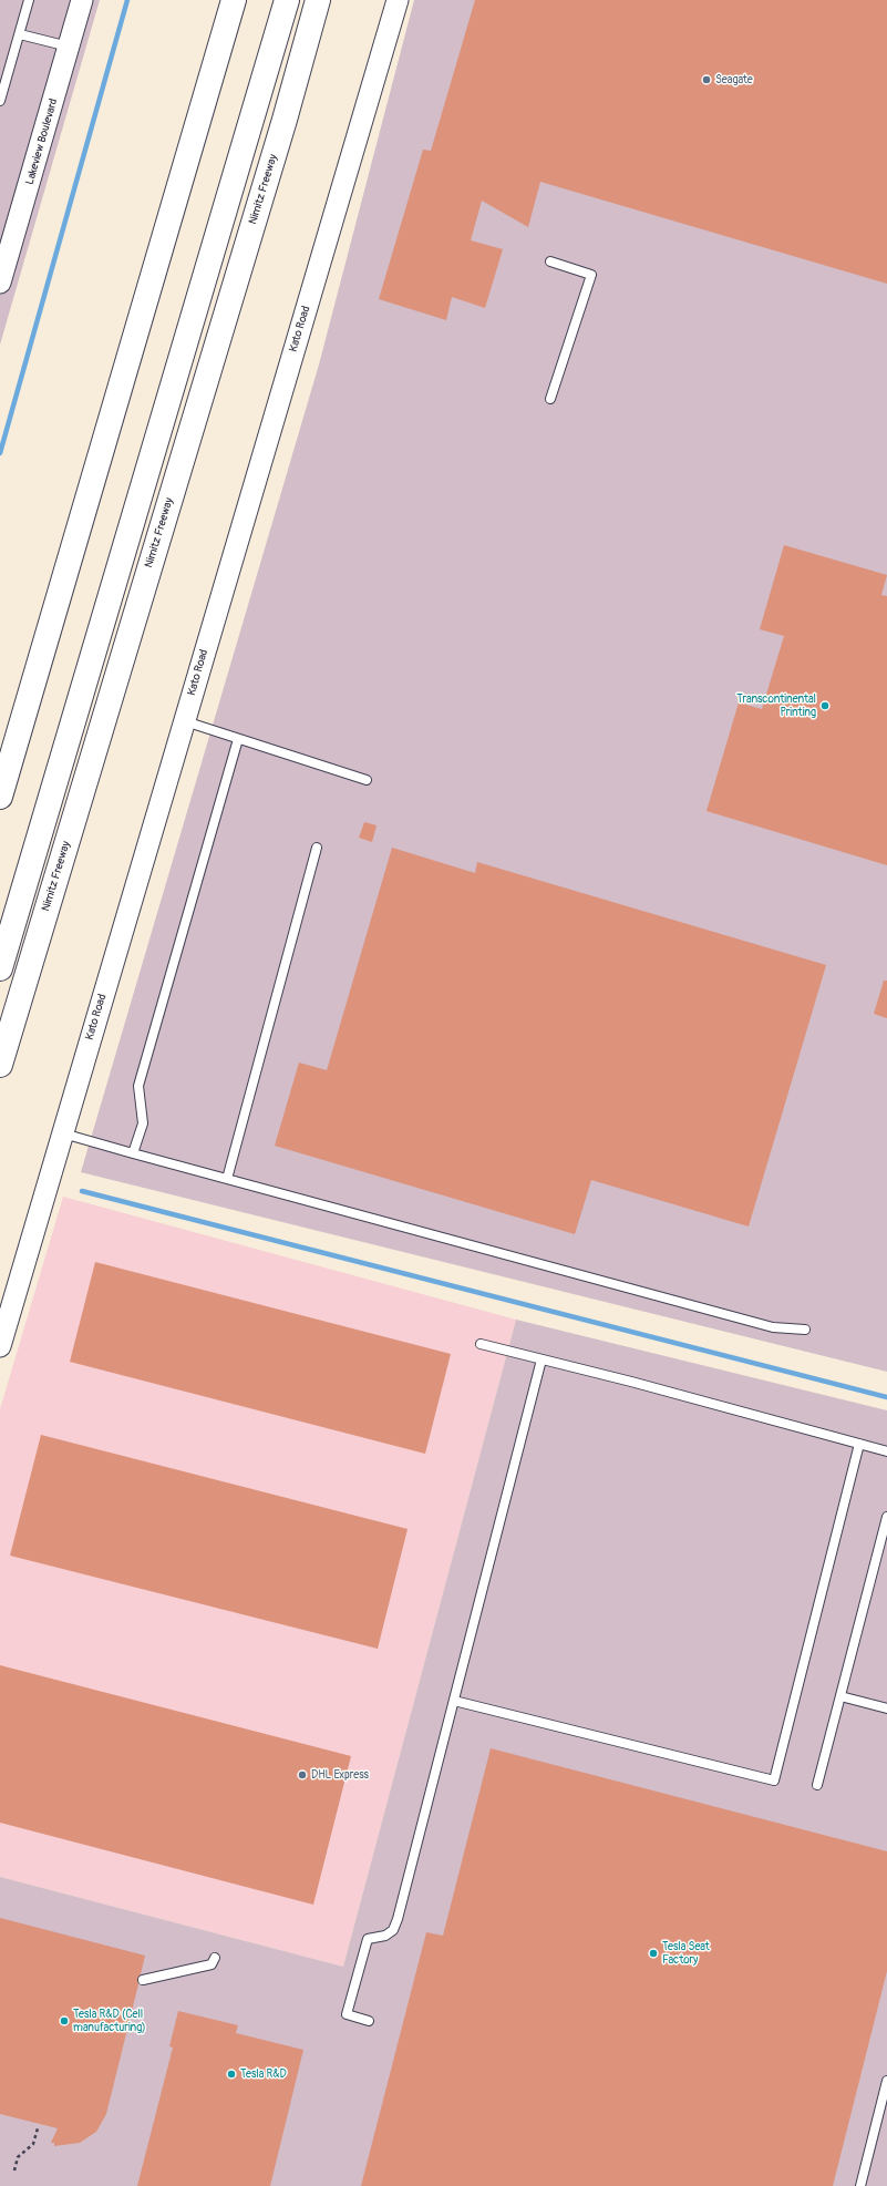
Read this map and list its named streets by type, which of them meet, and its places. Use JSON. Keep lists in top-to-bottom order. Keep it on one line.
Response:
{"streets":{"highway":["Nimitz Freeway"],"street":["Lakeview Boulevard","Kato Road"]},"places":["Seagate","Transcontinental Printing","DHL Express","Tesla Seat Factory","Tesla R&D (Cell manufacturing)","Tesla R&D"]}
